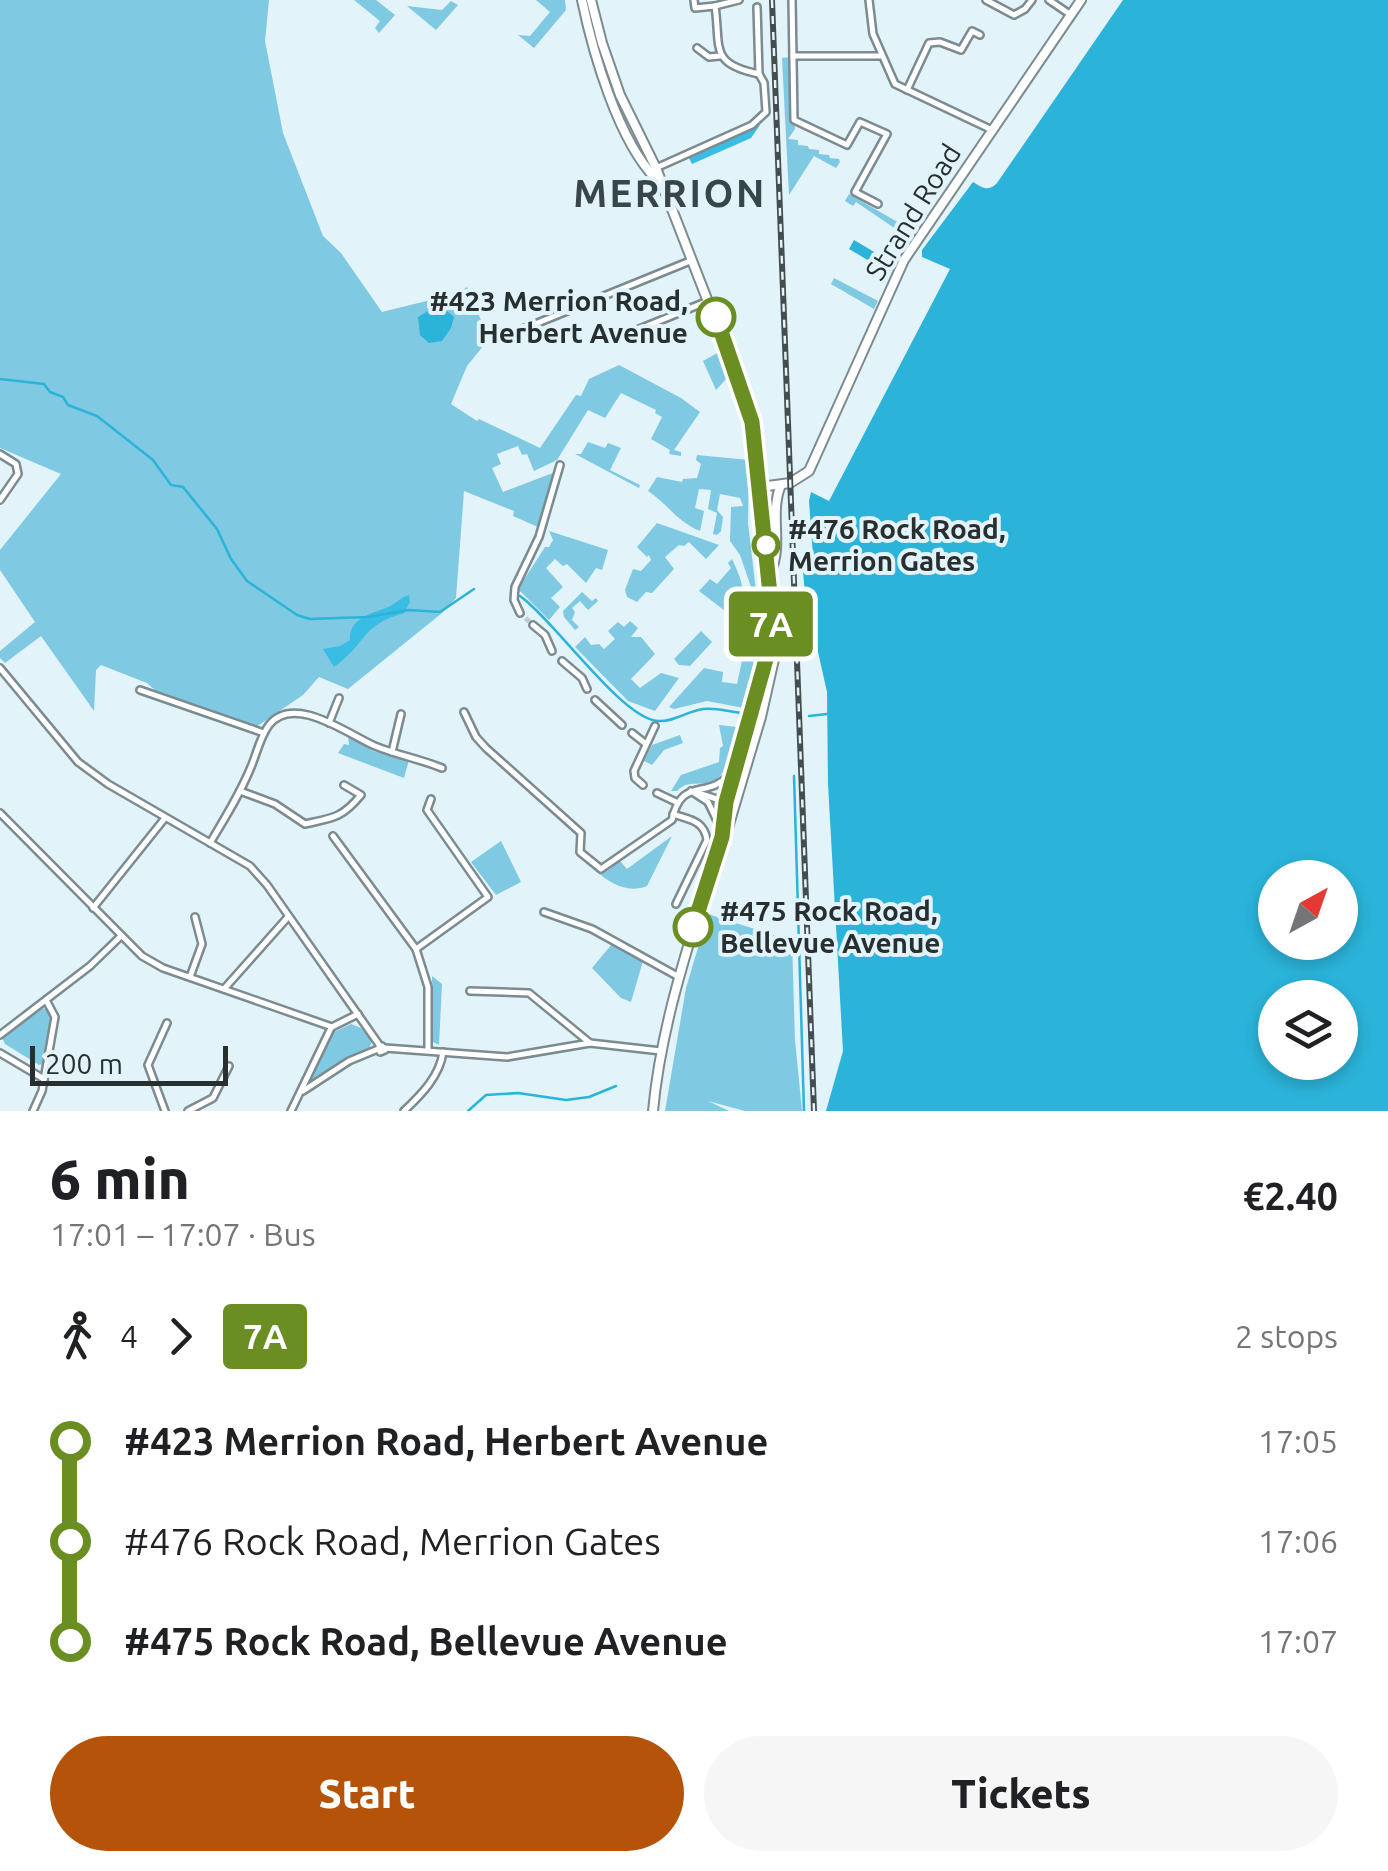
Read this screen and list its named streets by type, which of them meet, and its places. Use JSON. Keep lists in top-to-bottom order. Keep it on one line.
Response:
{"streets":{"main road":["Strand Road"]},"districts":["MERRION"],"places":["#423 Merrion Road, Herbert Avenue","#476 Rock Road, Merrion Gates","#475 Rock Road, Bellevue Avenue"],"lines":["bus line 7A"],"scale_bar":"200 m","north":"top right","page":{"on_map":"7A","scale":"200 m","heading":["6 min","17:01 – 17:07 · Bus","€2.40"],"legs":["4","7A","2 stops"],"list":[{"name":"#423 Merrion Road, Herbert Avenue","value":"17:05"},{"name":"#476 Rock Road, Merrion Gates","value":"17:06"},{"name":"#475 Rock Road, Bellevue Avenue","value":"17:07"}],"buttons":["Start","Tickets"]}}
